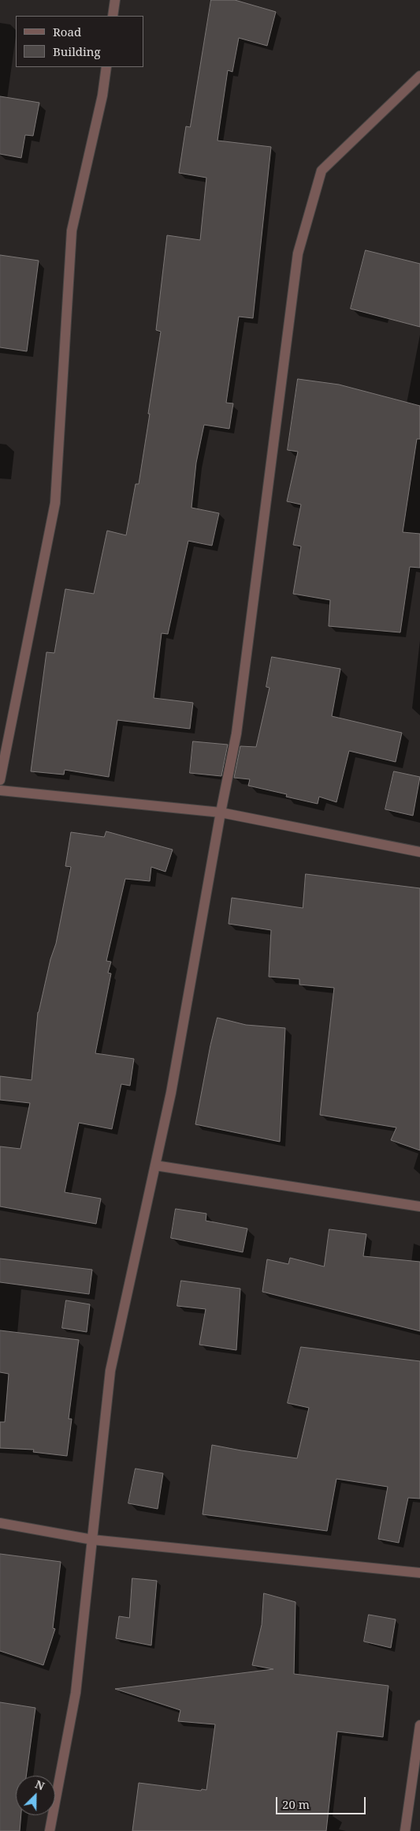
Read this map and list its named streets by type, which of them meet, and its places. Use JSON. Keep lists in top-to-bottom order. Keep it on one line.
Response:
{"legend":["Road","Building"],"scale_bar":"20 m","north":"top right"}
